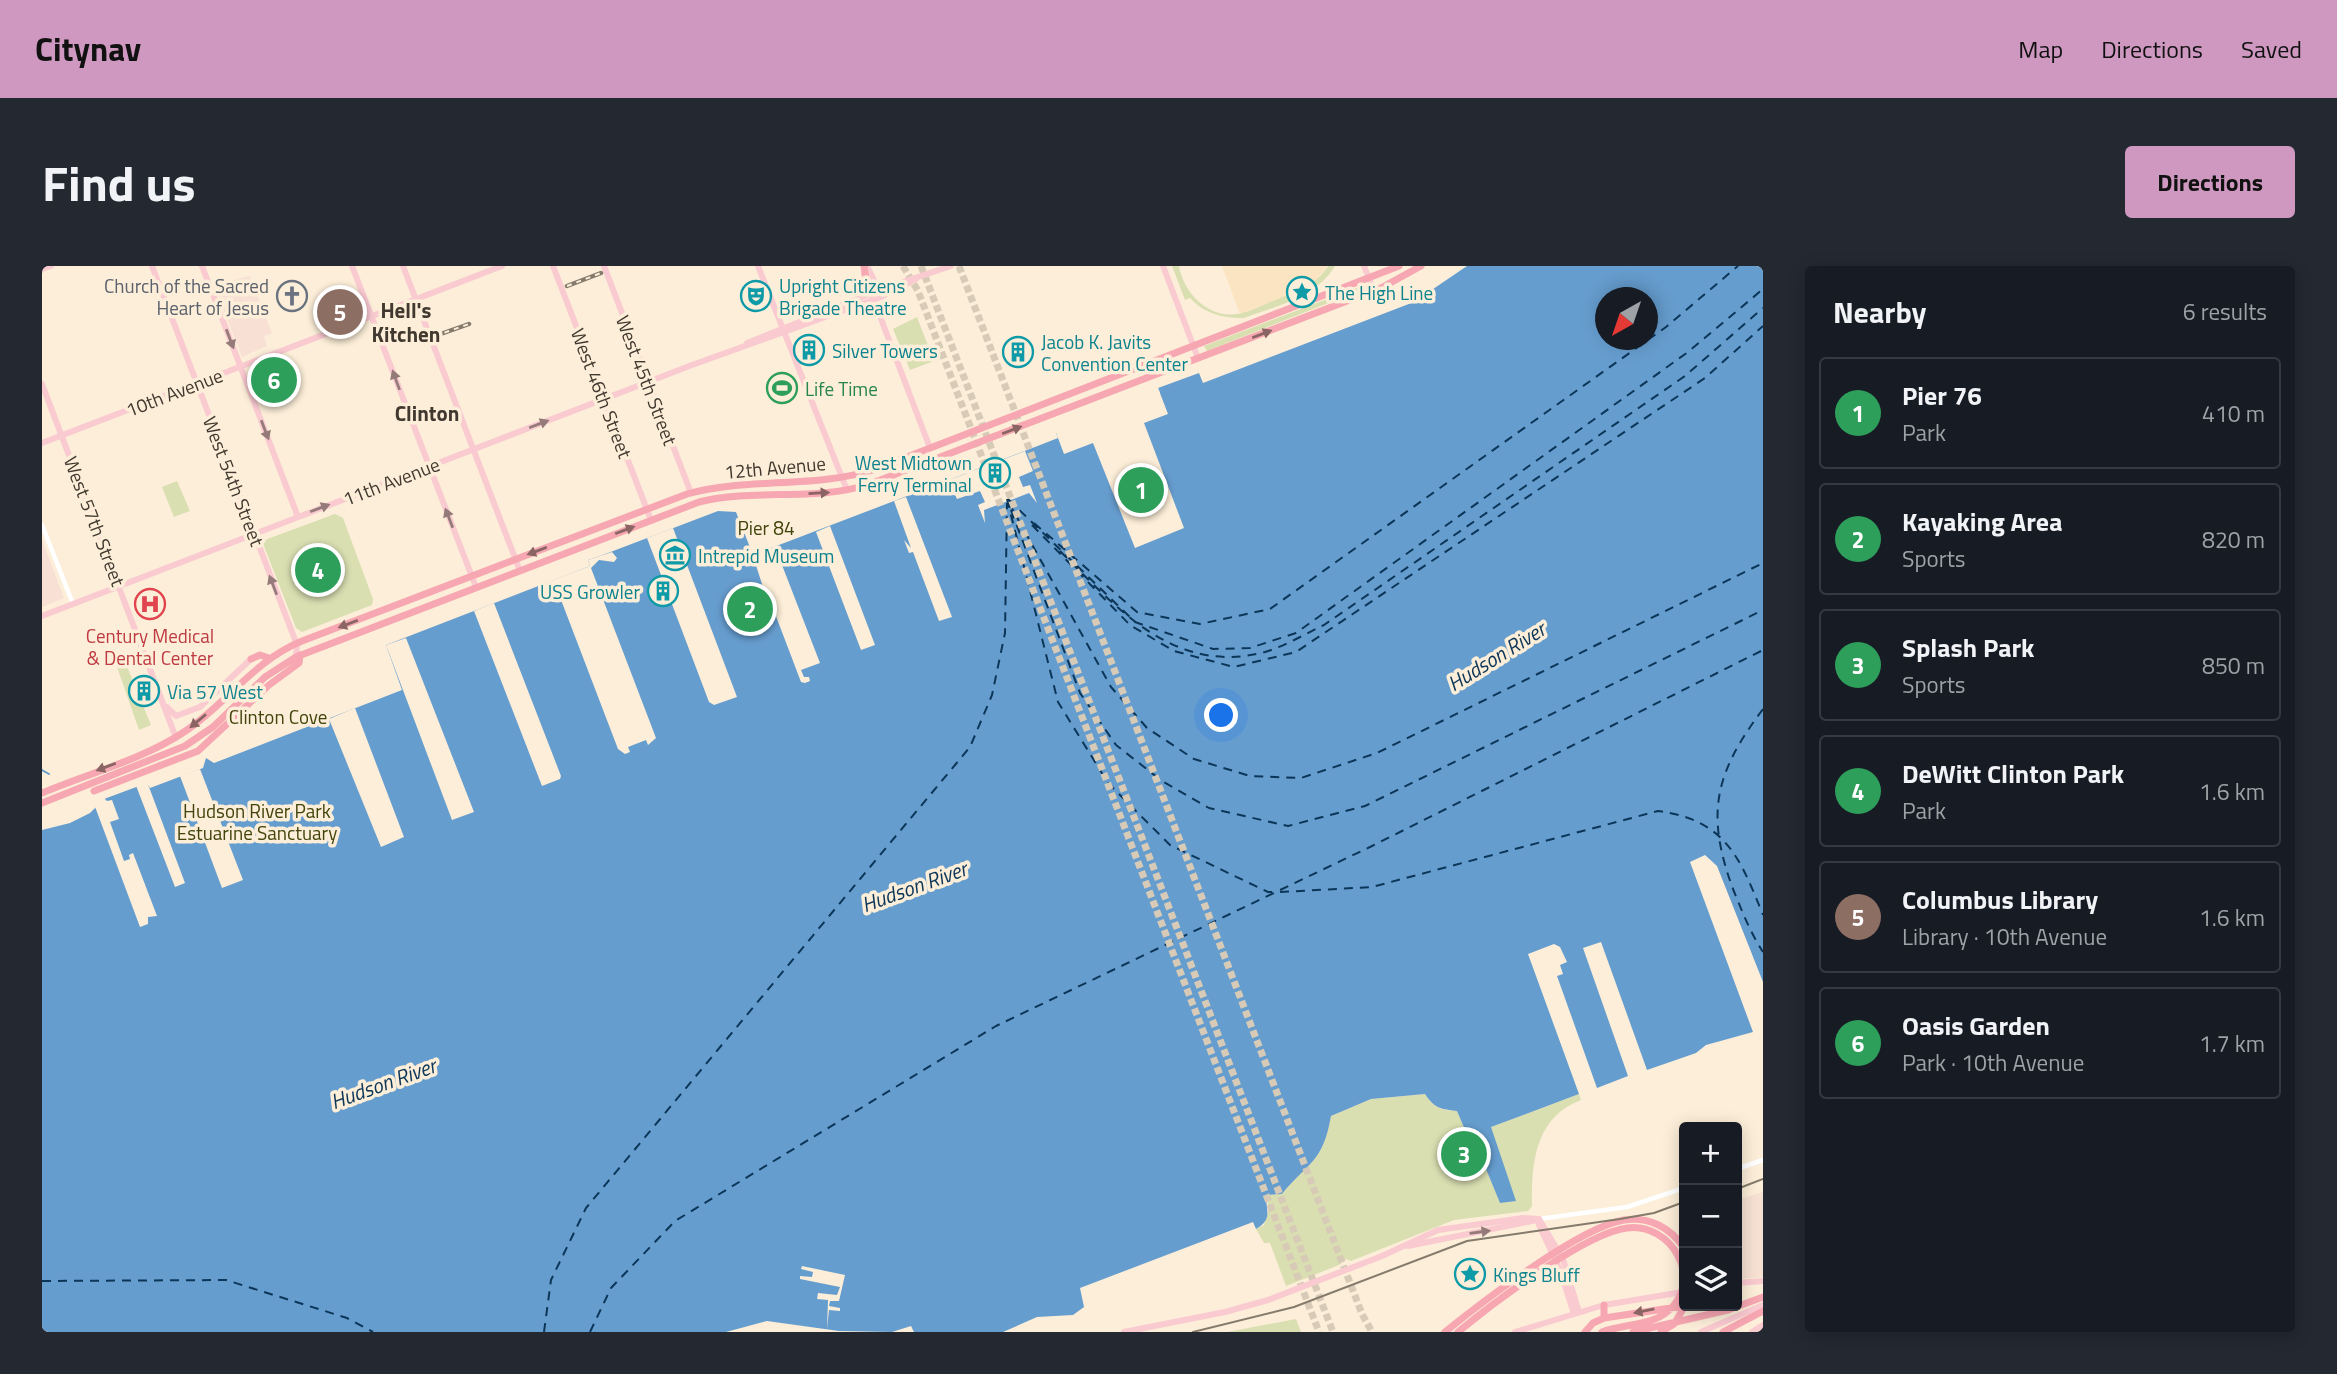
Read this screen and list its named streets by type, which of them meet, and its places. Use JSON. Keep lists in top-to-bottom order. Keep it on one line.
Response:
{"streets":{"highway":["12th Avenue"],"main road":["West 45th Street","10th Avenue","West 46th Street","West 54th Street","11th Avenue","West 57th Street"]},"crossings":[["West 45th Street","12th Avenue"],["West 45th Street","11th Avenue"],["10th Avenue","West 54th Street"],["10th Avenue","West 57th Street"],["West 46th Street","12th Avenue"],["West 46th Street","11th Avenue"],["12th Avenue","West 54th Street"],["12th Avenue","West 57th Street"],["West 54th Street","11th Avenue"],["11th Avenue","West 57th Street"]],"districts":["Hell's Kitchen","Clinton"],"water":["Hudson River"],"parks":["Pier 84","Clinton Cove","Hudson River Park Estuarine Sanctuary"],"places":{"place":["The High Line","Kings Bluff"],"church":["Church of the Sacred Heart of Jesus"],"theatre":["Upright Citizens Brigade Theatre"],"building":["Silver Towers","Jacob K. Javits Convention Center","West Midtown Ferry Terminal","USS Growler","Via 57 West"],"sports":["Life Time"],"museum":["Intrepid Museum"],"hospital":["Century Medical & Dental Center"]},"north":"bottom left","page":{"header":"Citynav","nav":["Map","Directions","Saved"],"title":"Find us","buttons":"Directions","heading":["Nearby","6 results"],"pins":["5","6","1","4","2","3"],"list":[{"mark":"1","name":"Pier 76","note":"Park","value":"410 m"},{"mark":"2","name":"Kayaking Area","note":"Sports","value":"820 m"},{"mark":"3","name":"Splash Park","note":"Sports","value":"850 m"},{"mark":"4","name":"DeWitt Clinton Park","note":"Park","value":"1.6 km"},{"mark":"5","name":"Columbus Library","note":"Library · 10th Avenue","value":"1.6 km"},{"mark":"6","name":"Oasis Garden","note":"Park · 10th Avenue","value":"1.7 km"}],"map_buttons":["+","−"]}}
